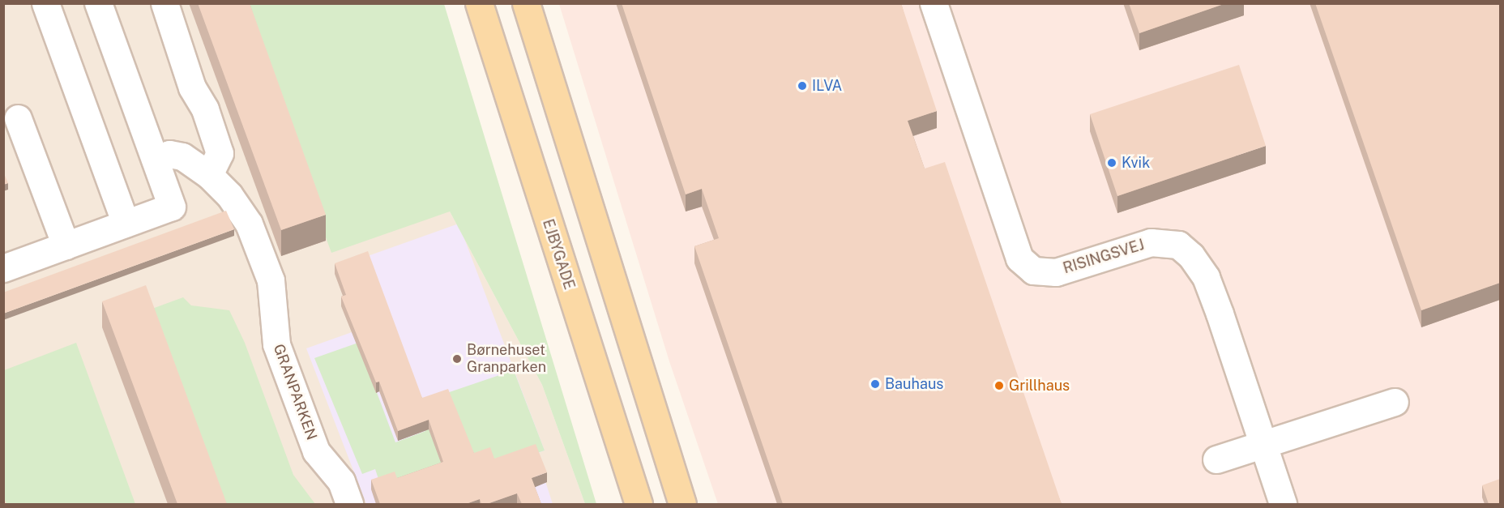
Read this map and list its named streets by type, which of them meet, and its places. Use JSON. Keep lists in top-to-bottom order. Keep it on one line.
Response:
{"streets":{"main road":["EJBYGADE"],"street":["RISINGSVEJ","GRANPARKEN"]},"places":["ILVA","Kvik","Børnehuset Granparken","Bauhaus","Grillhaus"]}
